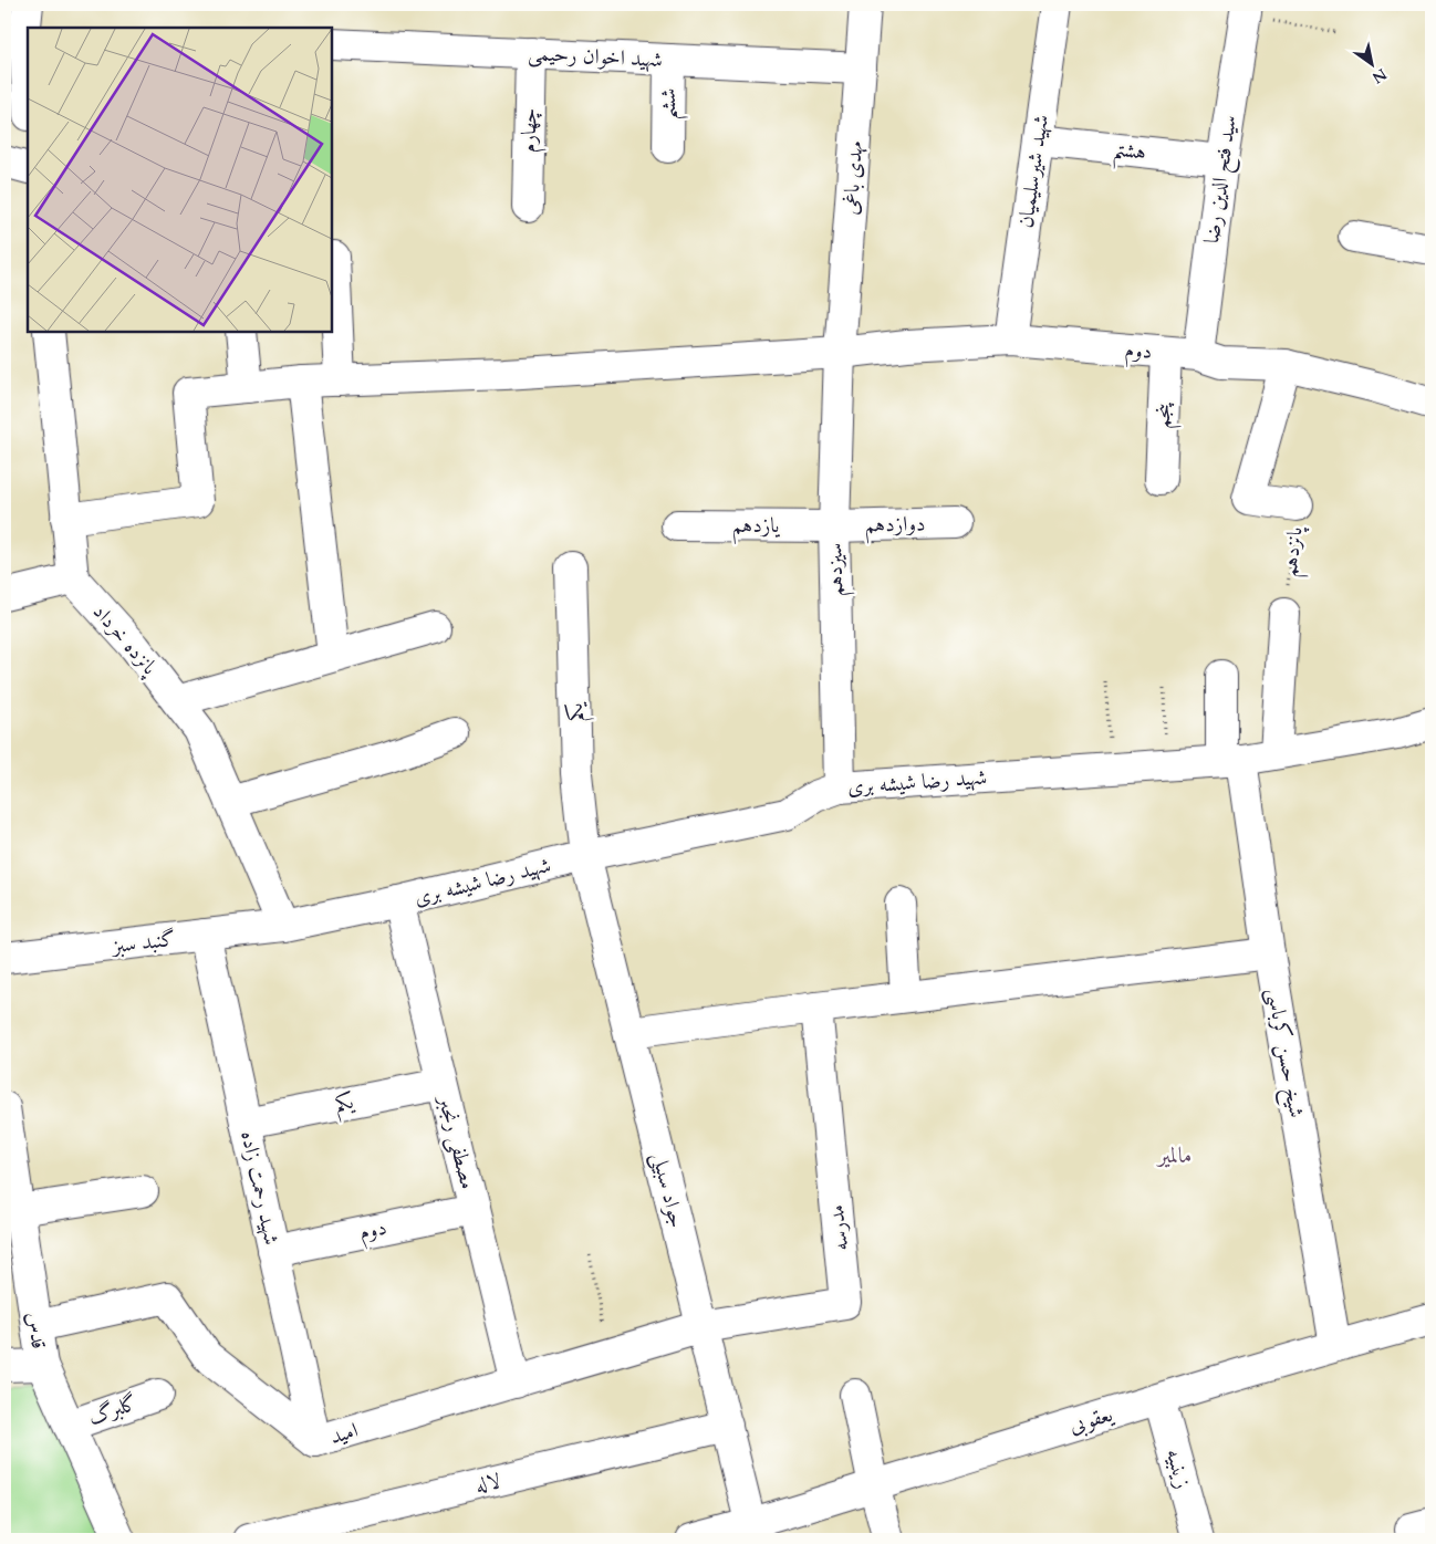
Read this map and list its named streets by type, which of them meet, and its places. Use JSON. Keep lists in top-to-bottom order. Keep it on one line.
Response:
{"streets":{"street":["شهید اخوان رحیمی","ششم","چهارم","هشتم","شهید شیرسلیمیان","مهدی باغی","سید فتح الدین رضا","دوم","پنجم","دوازدهم","یازدهم","پانزدهم","سیزدهم","پانزده خرداد","یکم","شهید رضا شیشه بری","گنبد سبز","شیخ حسن کرباسی","مصطفی رنجبر","شهید رحمت زاده","جواد سبیلی","مدرسه","قدس","گلبرگ","یعقوبی","امید","زینبیه","لاله"]},"crossings":[["شهید اخوان رحیمی","ششم"],["شهید اخوان رحیمی","چهارم"],["شهید اخوان رحیمی","مهدی باغی"],["هشتم","شهید شیرسلیمیان"],["هشتم","سید فتح الدین رضا"],["شهید شیرسلیمیان","دوم"],["مهدی باغی","دوم"],["مهدی باغی","سیزدهم"],["سید فتح الدین رضا","دوم"],["دوم","پنجم"],["دوم","پانزدهم"],["دوم","سیزدهم"],["دوم","مصطفی رنجبر"],["دوم","شهید رحمت زاده"],["دوازدهم","یازدهم"],["دوازدهم","سیزدهم"],["یازدهم","سیزدهم"],["سیزدهم","شهید رضا شیشه بری"],["پانزده خرداد","شهید رضا شیشه بری"],["پانزده خرداد","گنبد سبز"],["یکم","شهید رضا شیشه بری"],["یکم","مصطفی رنجبر"],["یکم","شهید رحمت زاده"],["یکم","جواد سبیلی"],["شهید رضا شیشه بری","گنبد سبز"],["شهید رضا شیشه بری","شیخ حسن کرباسی"],["شهید رضا شیشه بری","مصطفی رنجبر"],["شهید رضا شیشه بری","جواد سبیلی"],["گنبد سبز","شهید رحمت زاده"],["شیخ حسن کرباسی","یعقوبی"],["مصطفی رنجبر","امید"],["شهید رحمت زاده","امید"],["جواد سبیلی","مدرسه"],["جواد سبیلی","یعقوبی"],["جواد سبیلی","امید"],["جواد سبیلی","لاله"],["مدرسه","امید"],["قدس","گلبرگ"],["قدس","امید"],["یعقوبی","زینبیه"]],"districts":["مالمیر"],"north":"bottom right"}
